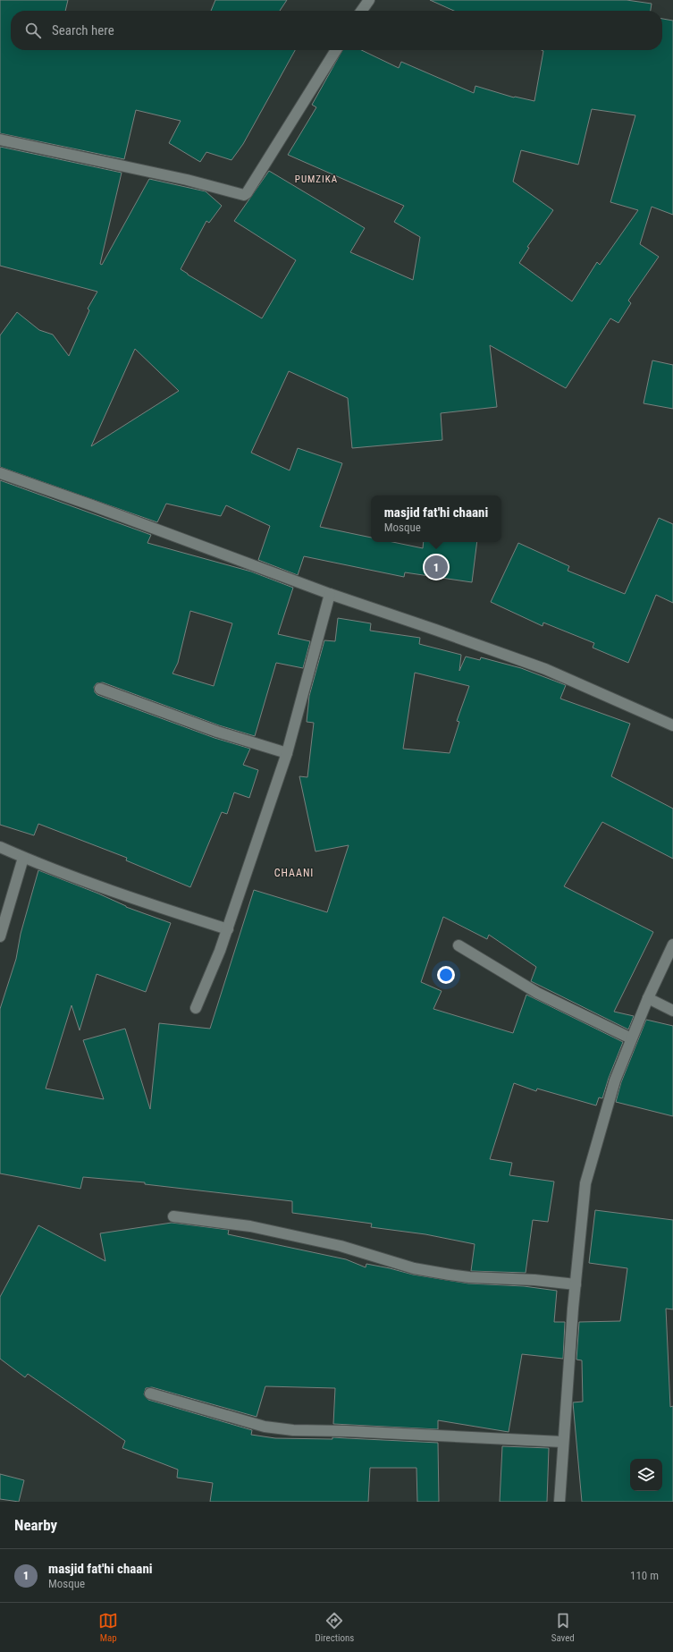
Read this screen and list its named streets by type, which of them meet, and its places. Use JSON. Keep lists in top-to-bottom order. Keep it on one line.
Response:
{"districts":["PUMZIKA","CHAANI"],"page":{"search":"Search here","popup":["masjid fat'hi chaani","Mosque"],"pins":"1","heading":"Nearby","list":[{"mark":"1","name":"masjid fat'hi chaani","note":"Mosque","value":"110 m"}],"nav":["Map","Directions","Saved"]}}
